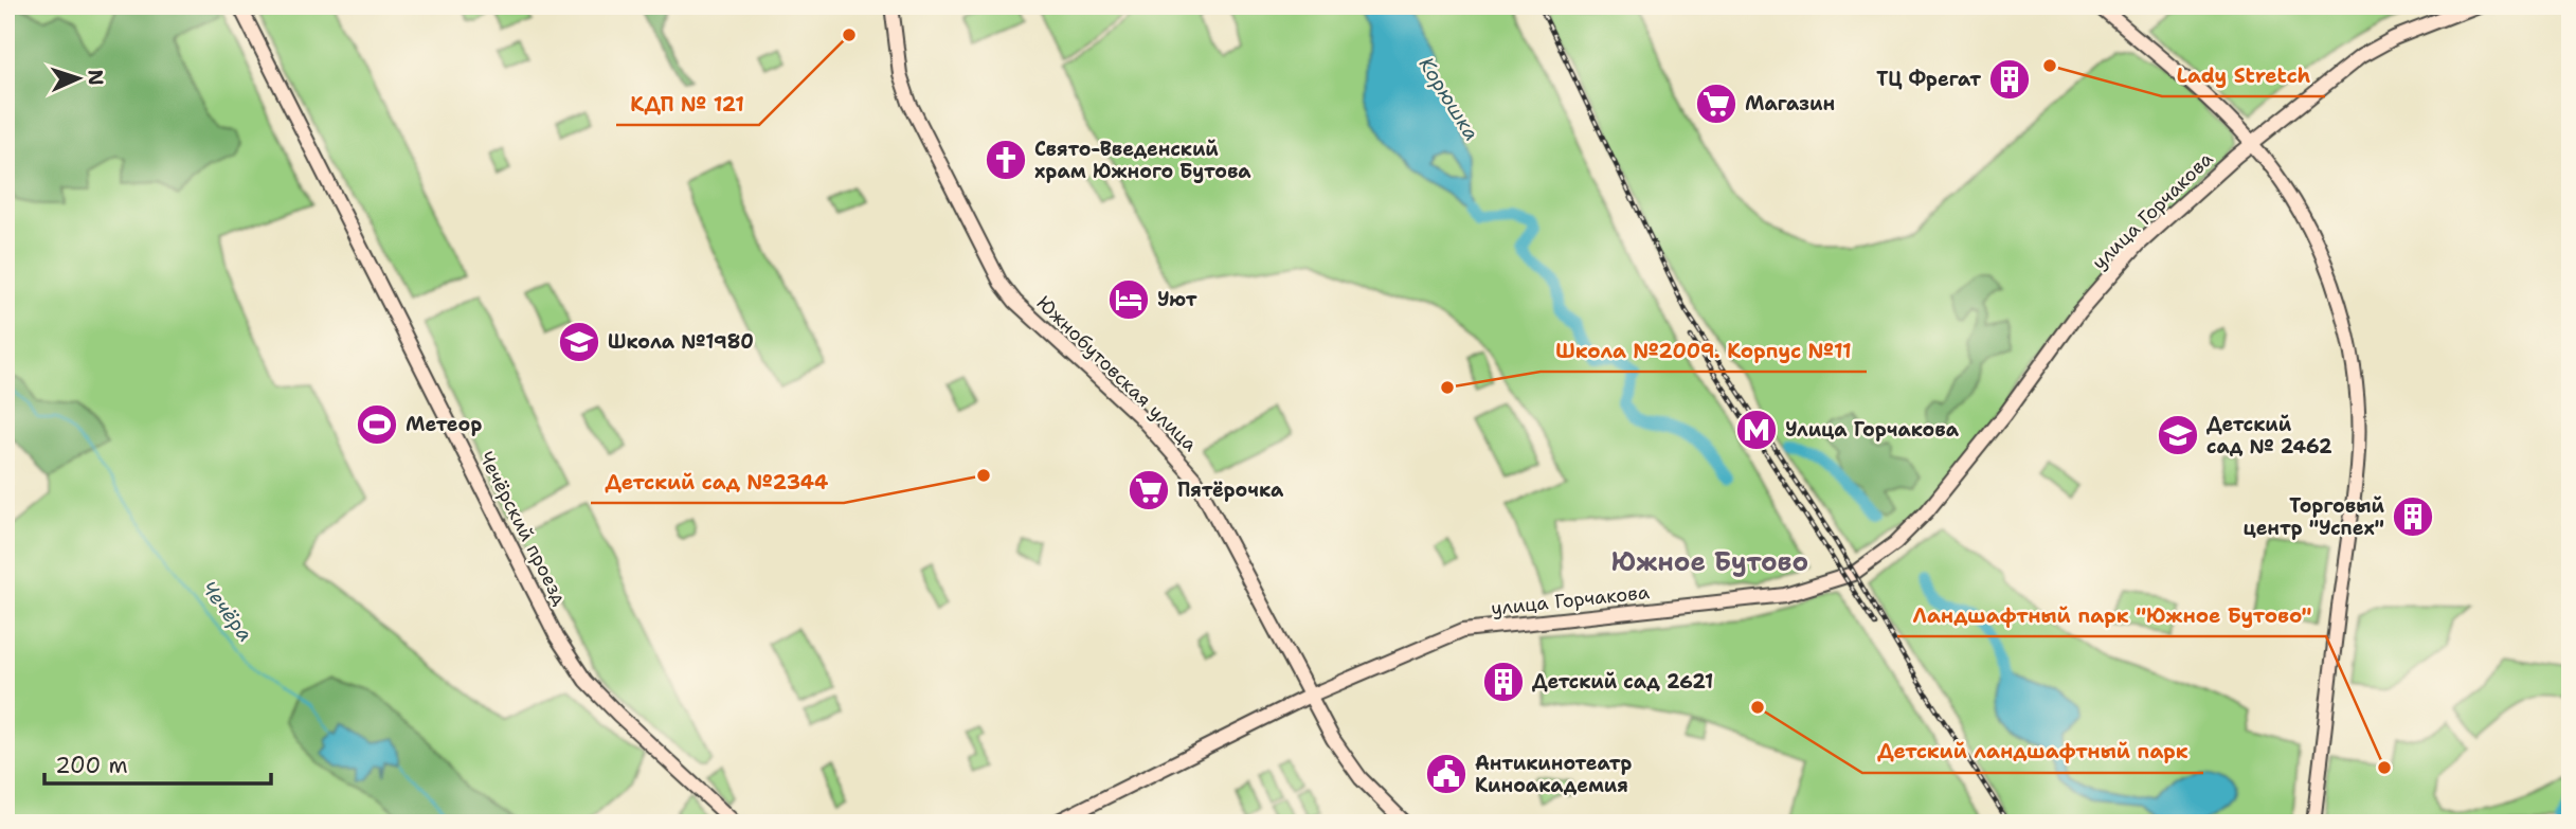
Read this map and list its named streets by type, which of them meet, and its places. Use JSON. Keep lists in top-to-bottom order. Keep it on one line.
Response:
{"streets":{"street":["улица Горчакова","Южнобутовская улица","Чечёрский проезд"]},"crossings":[["улица Горчакова","Южнобутовская улица"]],"districts":["Южное Бутово"],"water":["Корюшка","Чечёра"],"places":{"other":["КДП № 121","Lady Stretch","Школа №2009. Корпус №11","Детский сад №2344","Детский ландшафтный парк","Ландшафтный парк \"Южное Бутово\""],"building":["ТЦ Фрегат","Торговый центр \"Успех\"","Детский сад 2621"],"supermarket":["Магазин","Пятёрочка"],"church":["Свято-Введенский храм Южного Бутова"],"hotel":["Уют"],"school or university":["Школа №1980","Детский сад № 2462"],"sports":["Метеор"],"metro station":["Улица Горчакова"],"public building":["Антикинотеатр Киноакадемия"]},"scale_bar":"200 m","north":"right"}
